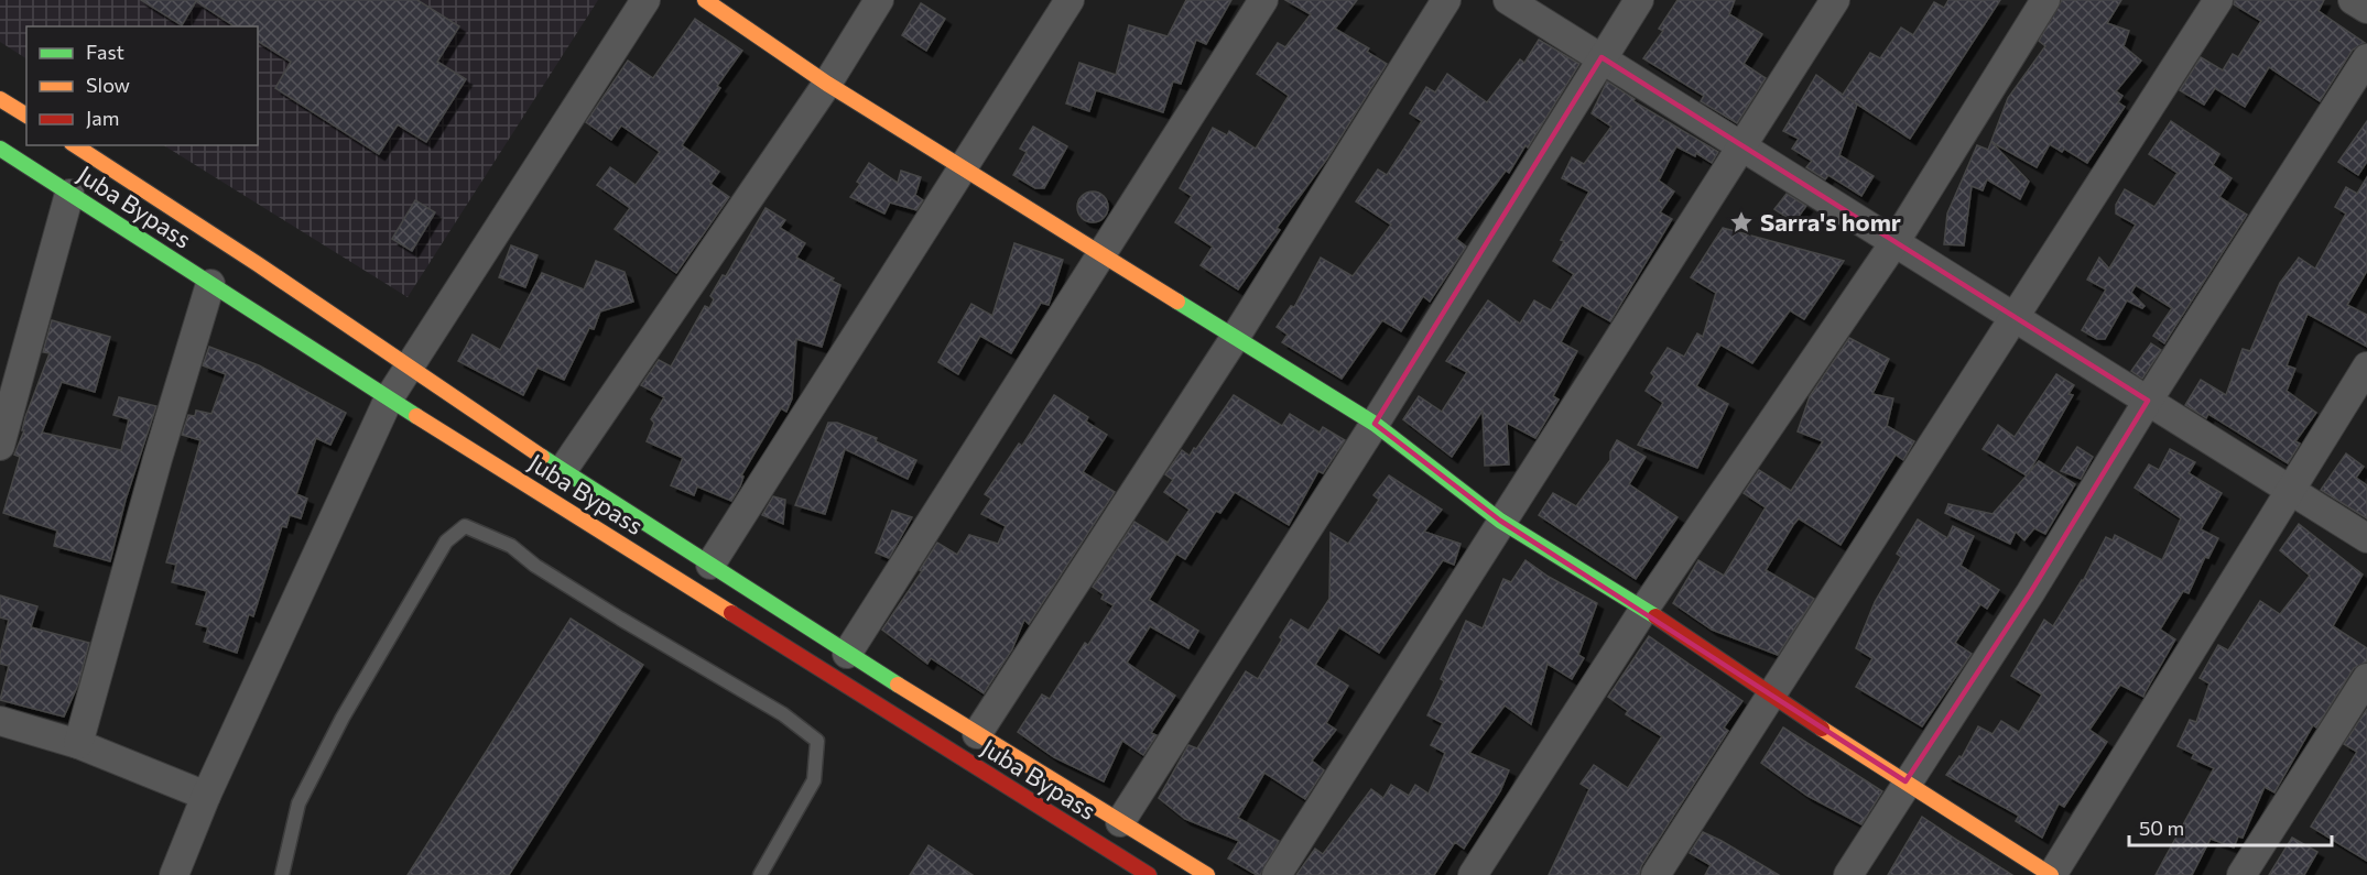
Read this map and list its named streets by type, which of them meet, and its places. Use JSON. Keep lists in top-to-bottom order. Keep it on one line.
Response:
{"streets":{"main road":["Juba Bypass"]},"places":{"place":["Sarra's homr"]},"legend":["Fast","Slow","Jam"],"scale_bar":"50 m"}
